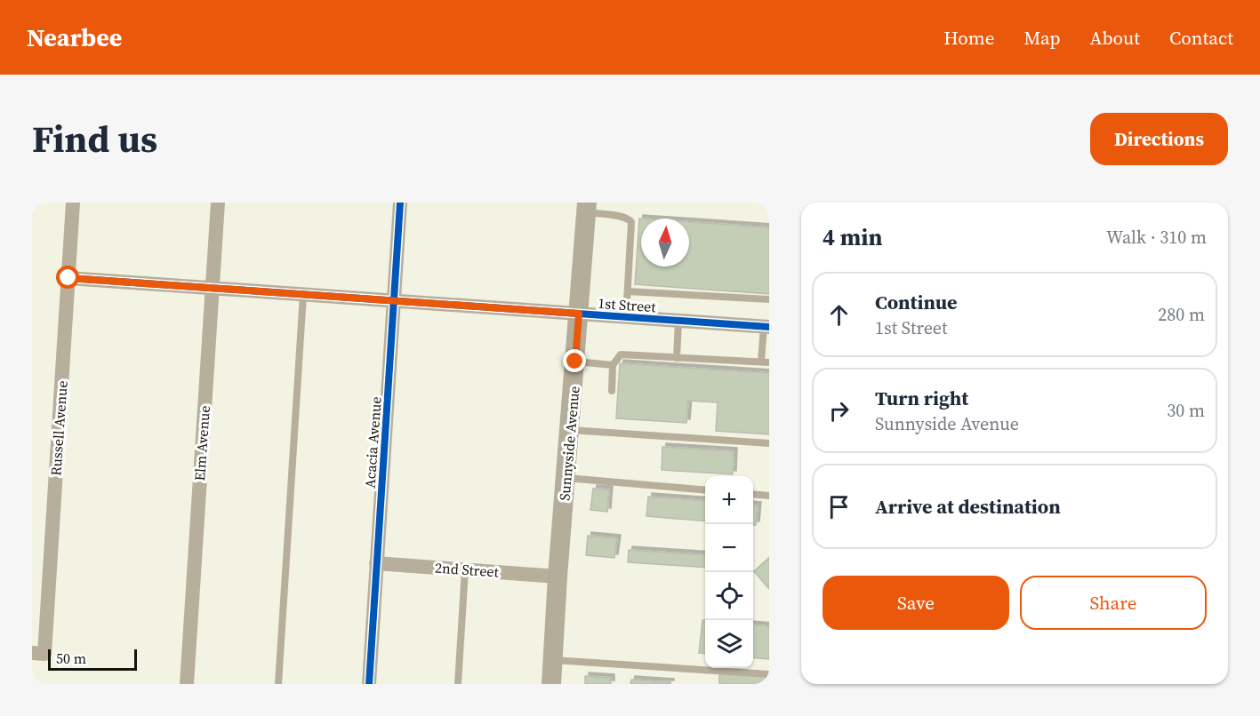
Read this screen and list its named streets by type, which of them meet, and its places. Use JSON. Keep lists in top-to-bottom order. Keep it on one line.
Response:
{"streets":{"main road":["Sunnyside Avenue"],"street":["1st Street","Russell Avenue","Acacia Avenue","Elm Avenue","2nd Street"]},"crossings":[["1st Street","Russell Avenue"],["1st Street","Acacia Avenue"],["1st Street","Elm Avenue"],["1st Street","Sunnyside Avenue"],["Acacia Avenue","2nd Street"],["Sunnyside Avenue","2nd Street"]],"scale_bar":"50 m","north":"top","page":{"header":"Nearbee","nav":["Home","Map","About","Contact"],"title":"Find us","buttons":["Directions",["Save","Share"]],"heading":["4 min","Walk · 310 m"],"list":[["Continue","1st Street","280 m"],["Turn right","Sunnyside Avenue","30 m"],"Arrive at destination"],"map_buttons":["+","−"],"scale":"50 m"}}
